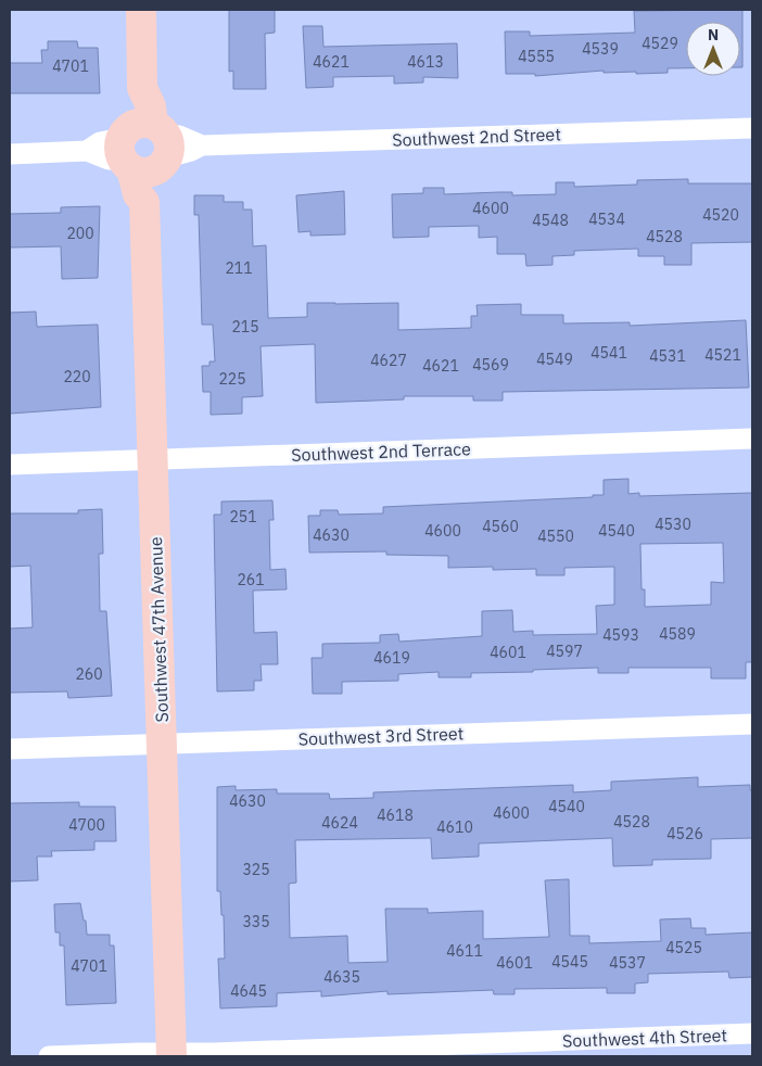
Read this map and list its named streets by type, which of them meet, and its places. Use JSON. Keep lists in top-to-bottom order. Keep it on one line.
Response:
{"streets":{"street":["Southwest 2nd Street","Southwest 2nd Terrace","Southwest 47th Avenue","Southwest 3rd Street","Southwest 4th Street"]},"crossings":[["Southwest 2nd Street","Southwest 47th Avenue"],["Southwest 2nd Terrace","Southwest 47th Avenue"],["Southwest 47th Avenue","Southwest 3rd Street"],["Southwest 47th Avenue","Southwest 4th Street"]],"house_numbers":["4529","4539","4555","4621","4613","4701","4600","4520","4534","4548","200","4528","211","215","4541","4521","4531","4549","4627","4569","4621","220","225","251","4530","4560","4600","4540","4630","4550","261","4589","4593","4597","4601","4619","260","4630","4540","4600","4618","4528","4624","4700","4610","4526","325","335","4525","4611","4545","4601","4537","4701","4635","4645"],"north":"top"}
